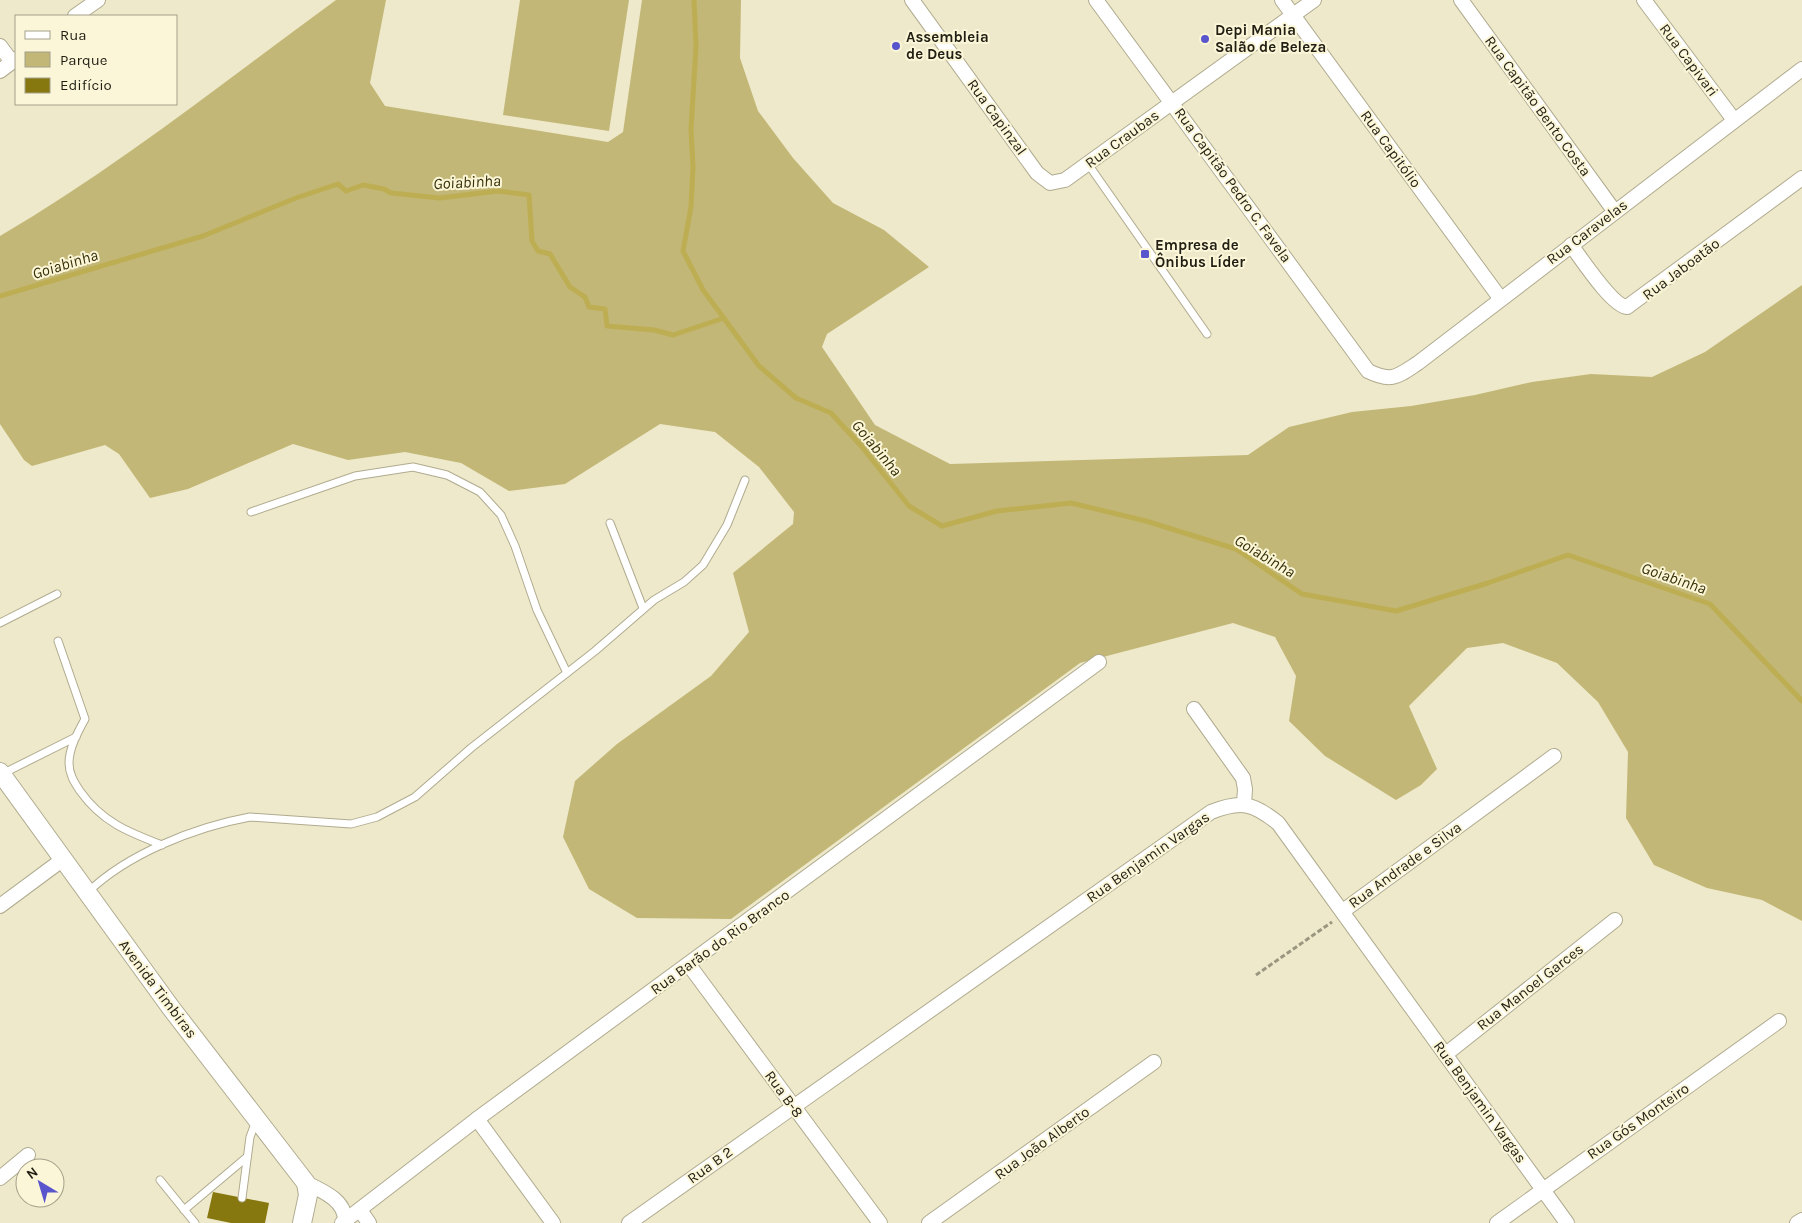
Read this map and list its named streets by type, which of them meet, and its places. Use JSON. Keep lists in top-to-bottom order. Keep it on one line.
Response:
{"streets":{"street":["Rua Capivari","Rua Capitão Bento Costa","Rua Capinzal","Rua Craubas","Rua Capitólio","Rua Capitão Pedro C. Favela","Rua Caravelas","Rua Jaboatão","Rua Benjamin Vargas","Rua Andrade e Silva","Rua Barão do Rio Branco","Rua Manoel Garces","Avenida Timbiras","Rua B-8","Rua Gós Monteiro","Rua João Alberto","Rua B 2"]},"crossings":[["Rua Capivari","Rua Caravelas"],["Rua Capitão Bento Costa","Rua Caravelas"],["Rua Capinzal","Rua Craubas"],["Rua Craubas","Rua Capitólio"],["Rua Craubas","Rua Capitão Pedro C. Favela"],["Rua Capitólio","Rua Caravelas"],["Rua Capitão Pedro C. Favela","Rua Caravelas"],["Rua Caravelas","Rua Jaboatão"],["Rua Benjamin Vargas","Rua Andrade e Silva"],["Rua Benjamin Vargas","Rua Manoel Garces"],["Rua Benjamin Vargas","Rua B-8"],["Rua Benjamin Vargas","Rua Gós Monteiro"],["Rua Benjamin Vargas","Rua B 2"],["Rua Barão do Rio Branco","Rua B-8"],["Rua B-8","Rua B 2"]],"water":["Goiabinha"],"places":{"other":["Depi Mania Salão de Beleza","Assembleia de Deus"],"transit":["Empresa de Ônibus Líder"]},"legend":["Rua","Parque","Edifício"],"north":"top left"}
